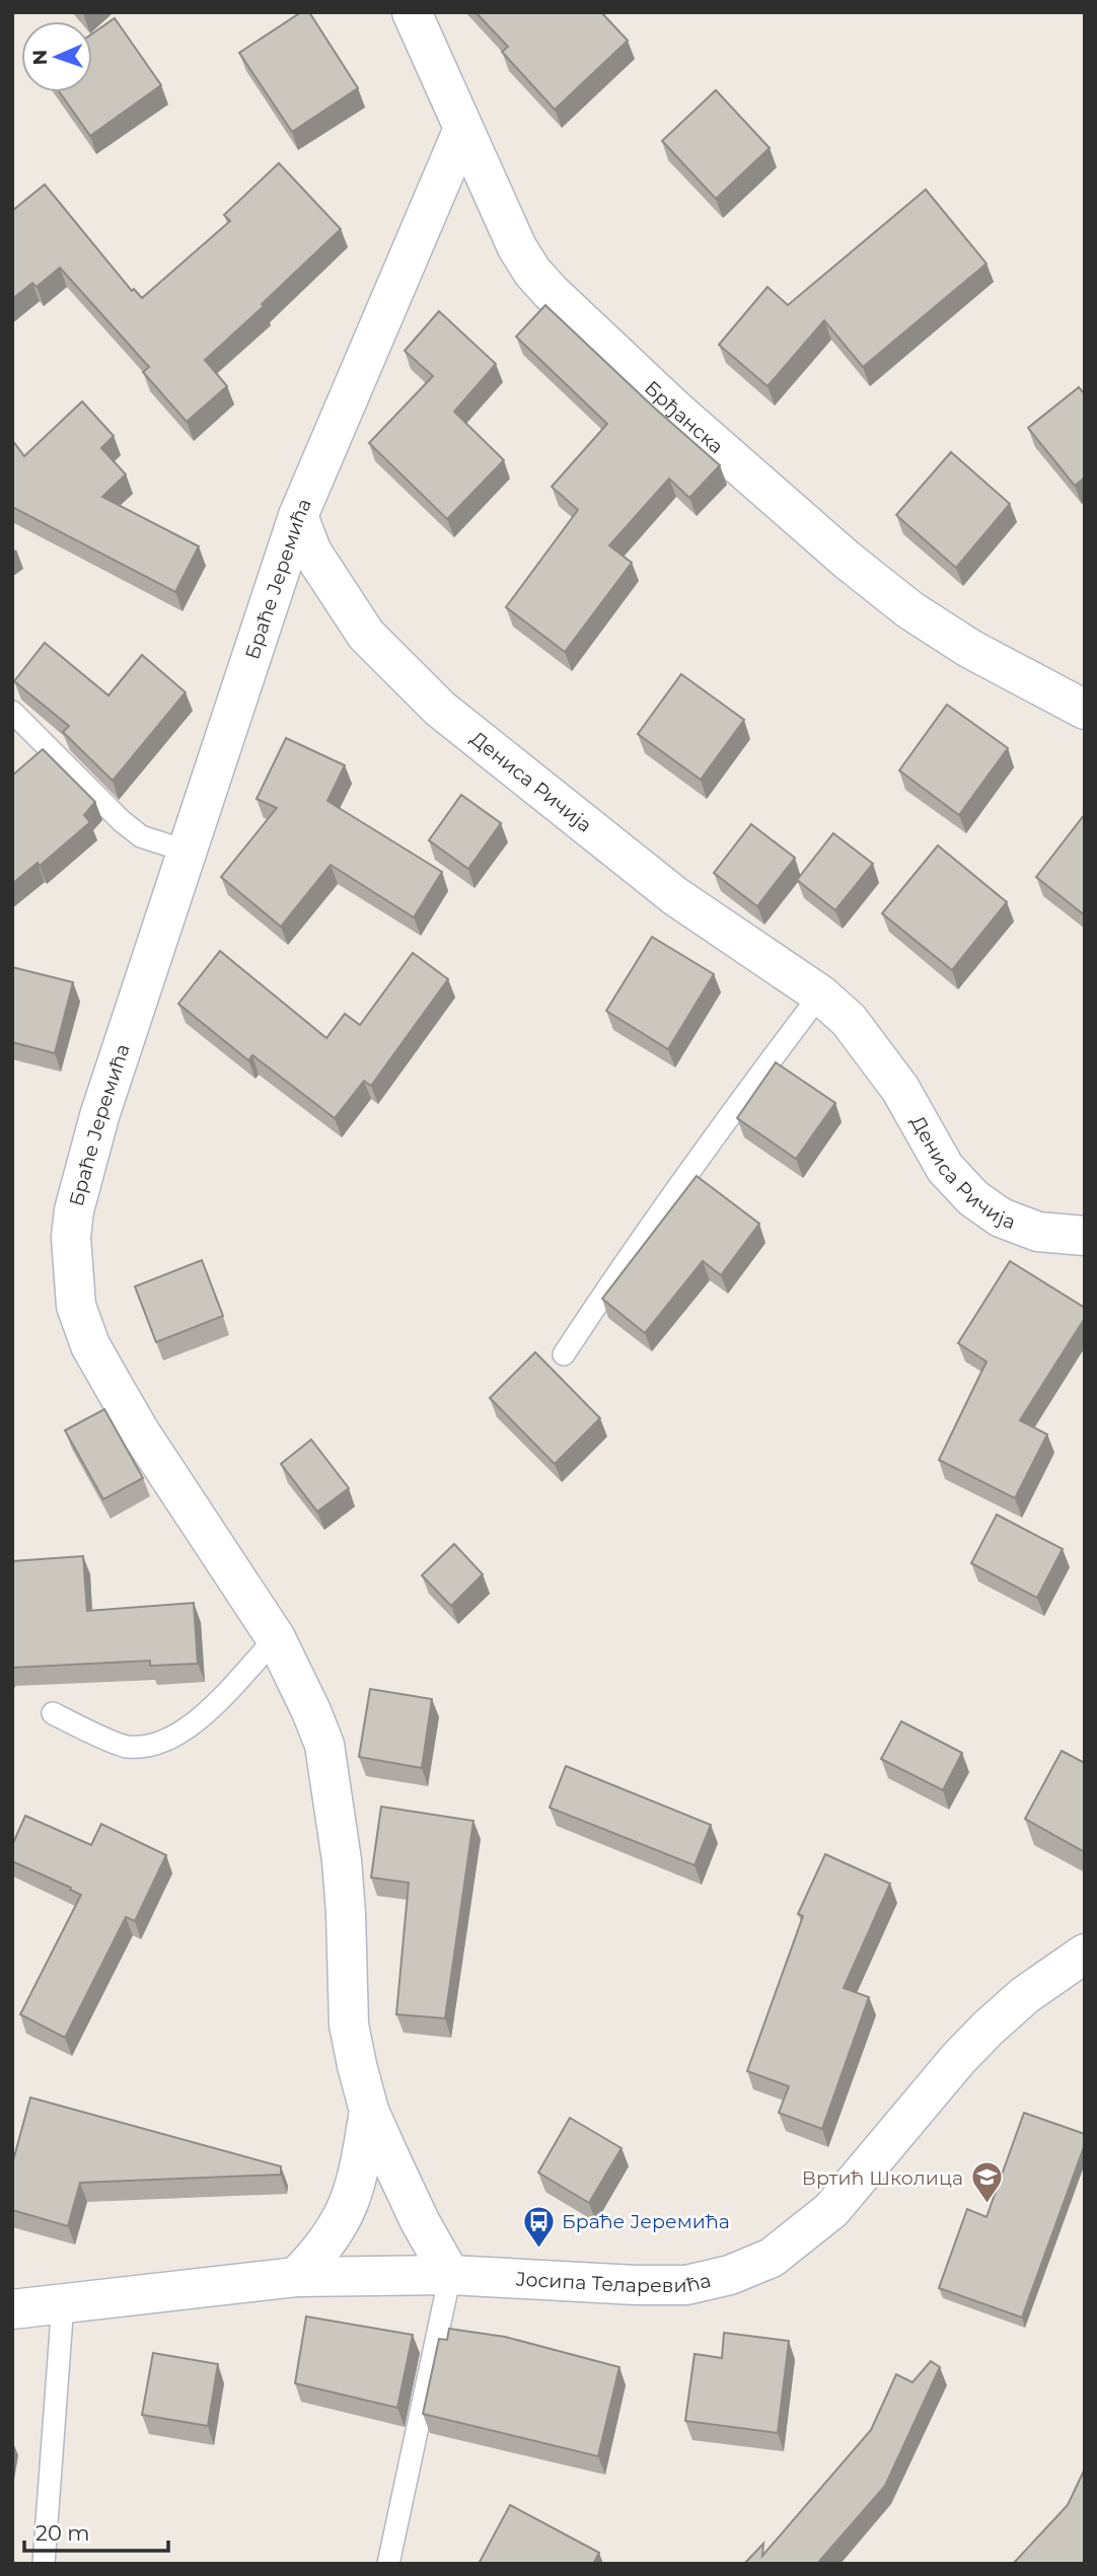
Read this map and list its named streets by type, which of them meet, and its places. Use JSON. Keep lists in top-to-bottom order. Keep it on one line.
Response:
{"streets":{"street":["Брђанска","Браће Јеремића","Дениса Ричија","Јосипа Теларевића"]},"crossings":[["Брђанска","Браће Јеремића"],["Браће Јеремића","Дениса Ричија"],["Браће Јеремића","Јосипа Теларевића"]],"places":{"school or university":["Вртић Школица"],"bus stop":["Браће Јеремића"]},"scale_bar":"20 m","north":"left"}
